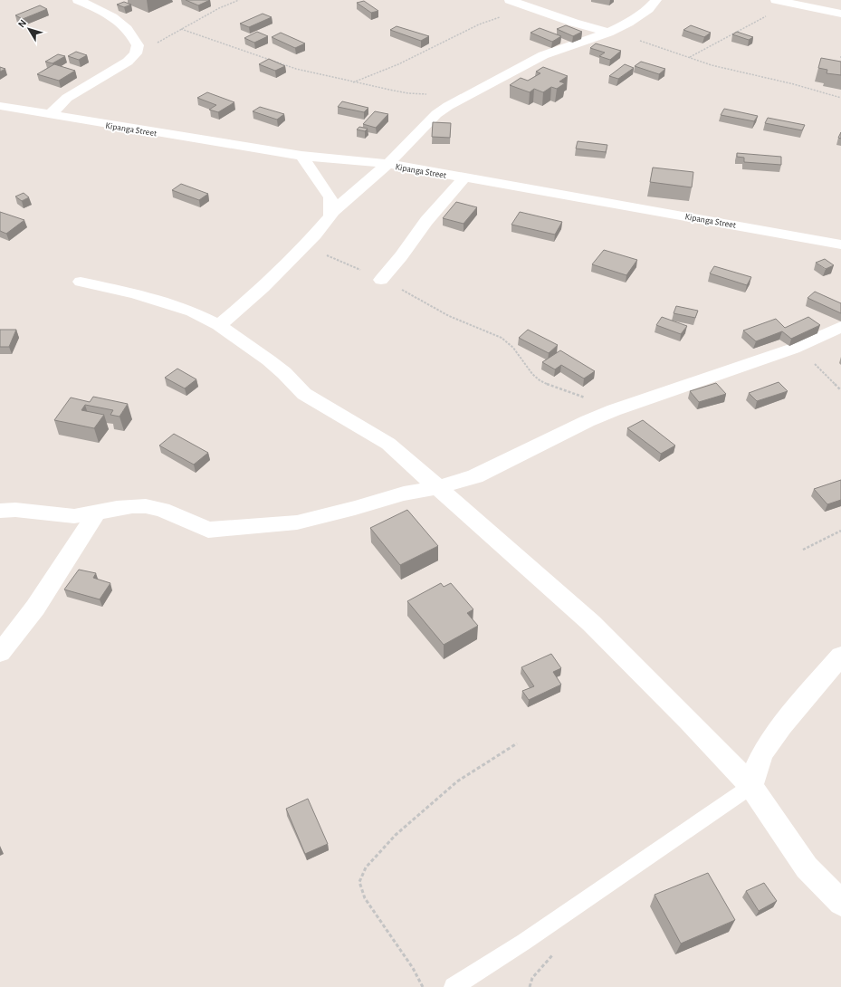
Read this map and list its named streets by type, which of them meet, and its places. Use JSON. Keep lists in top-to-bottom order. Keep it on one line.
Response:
{"streets":{"street":["Kipanga Street"]},"north":"top left"}
